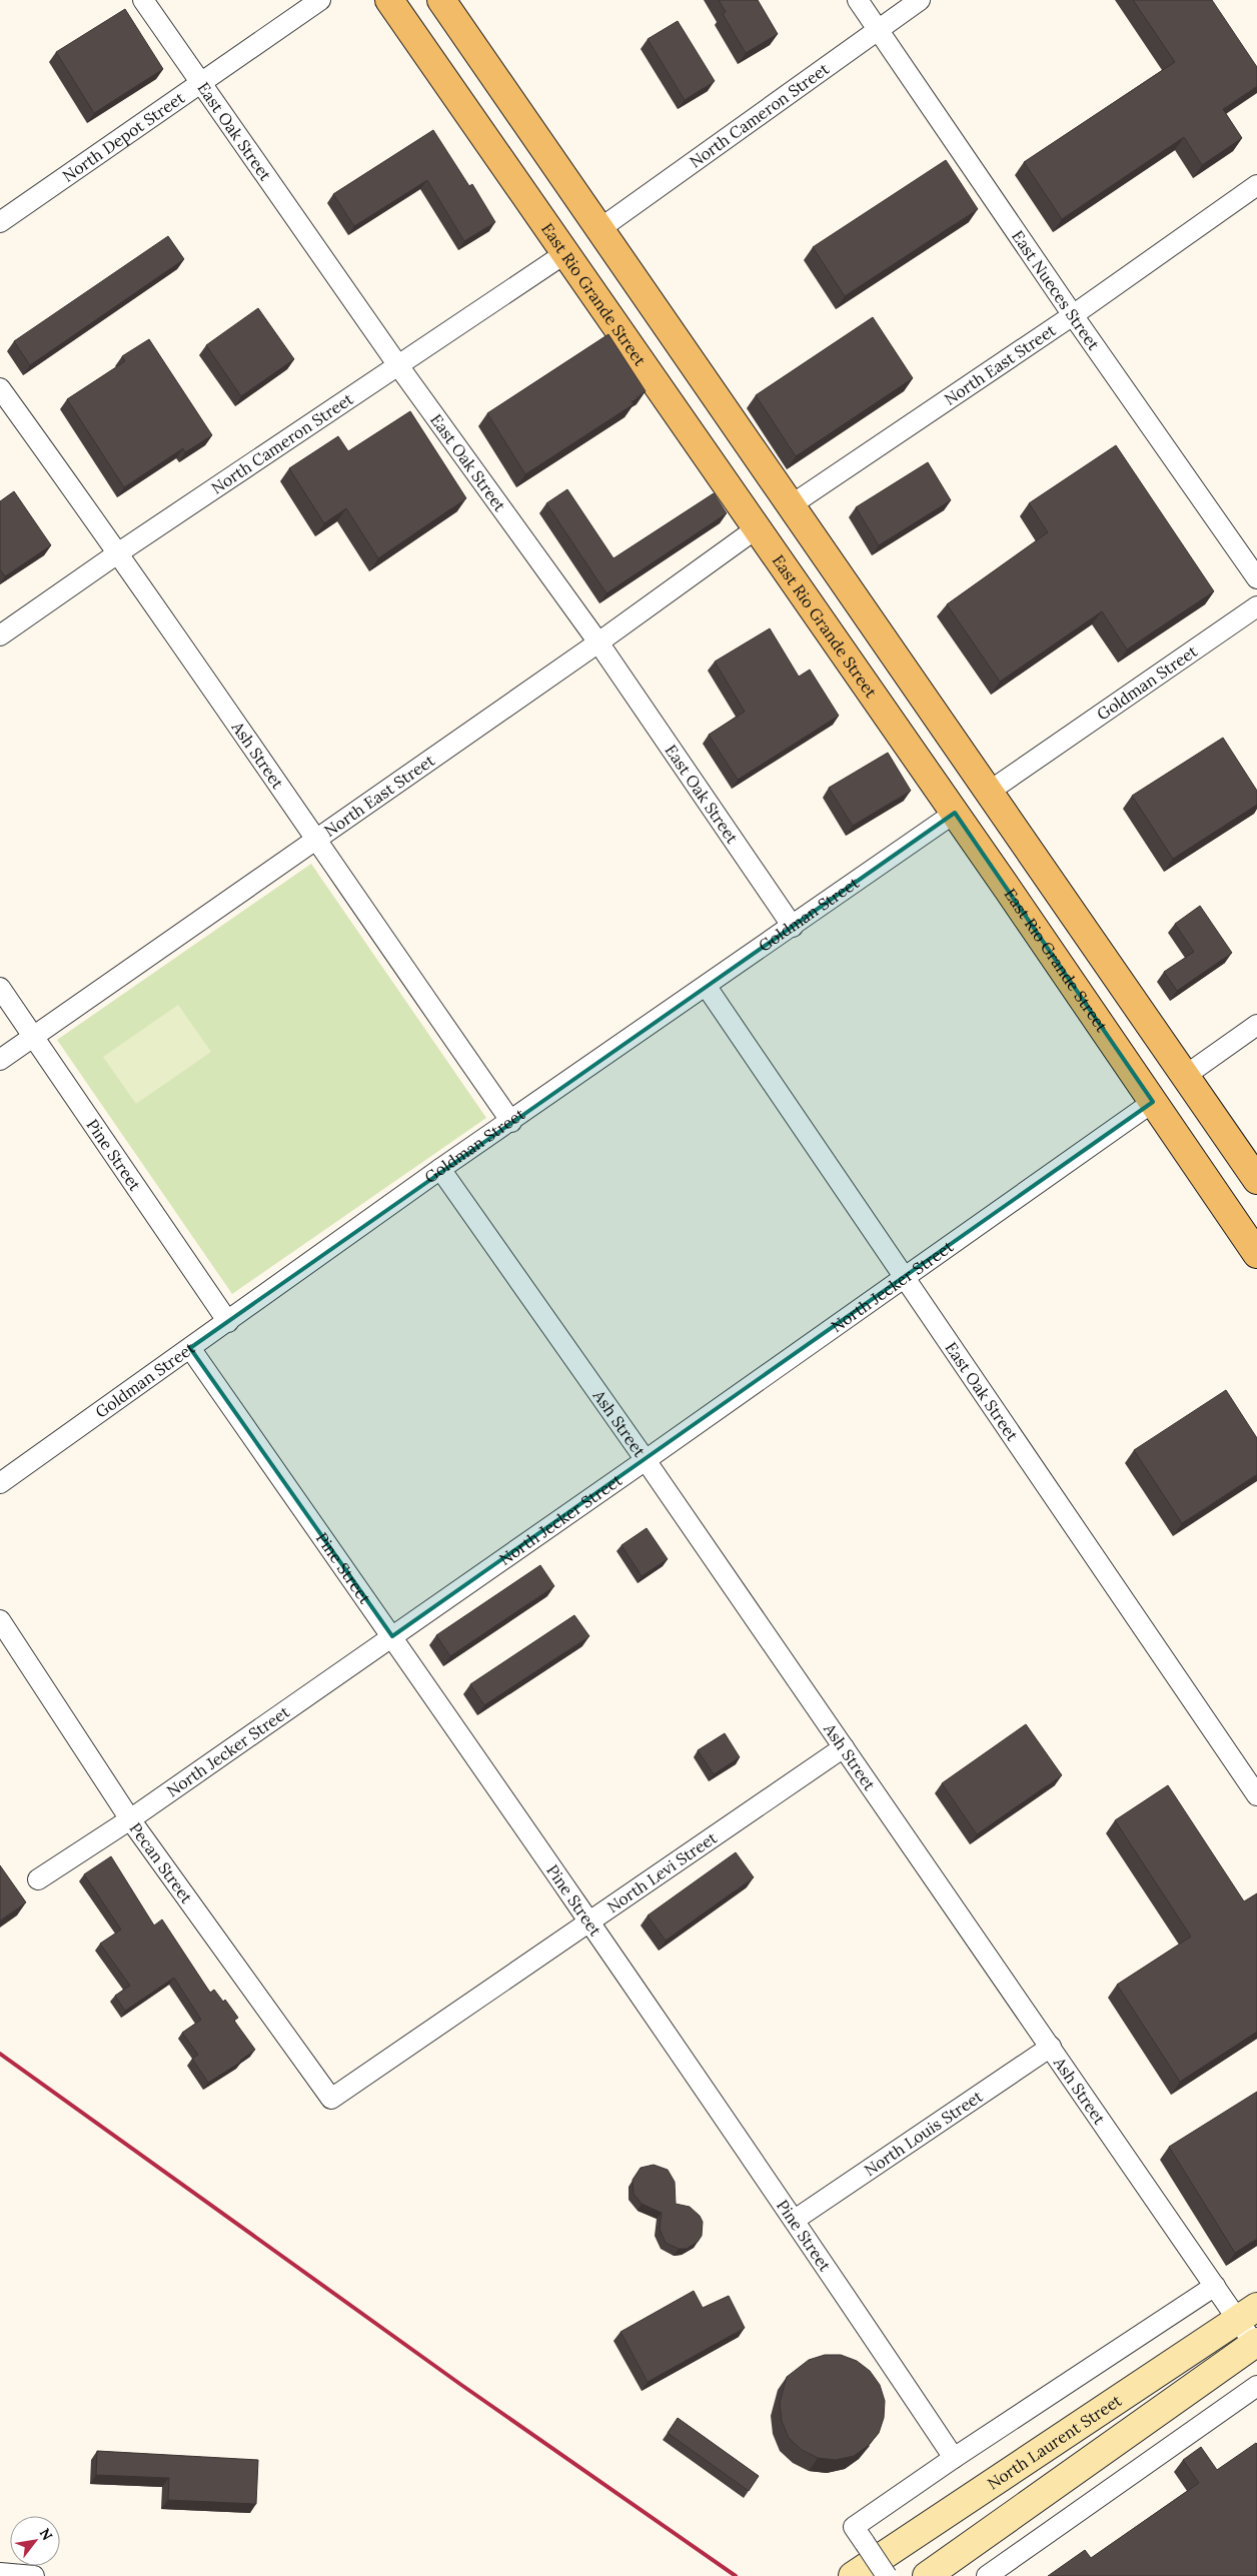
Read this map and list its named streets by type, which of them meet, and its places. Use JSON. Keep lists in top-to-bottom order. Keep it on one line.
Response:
{"streets":{"main road":["East Rio Grande Street","North Laurent Street"],"street":["North Cameron Street","East Oak Street","North Depot Street","East Nueces Street","North East Street","Goldman Street","Ash Street","Pine Street","North Jecker Street","Pecan Street","North Levi Street","North Louis Street"]},"crossings":[["North Cameron Street","East Oak Street"],["North Cameron Street","East Nueces Street"],["North Cameron Street","East Rio Grande Street"],["North Cameron Street","Ash Street"],["East Oak Street","North Depot Street"],["East Oak Street","North East Street"],["East Oak Street","Goldman Street"],["East Oak Street","North Jecker Street"],["East Nueces Street","North East Street"],["East Rio Grande Street","North East Street"],["East Rio Grande Street","Goldman Street"],["East Rio Grande Street","North Jecker Street"],["North East Street","Ash Street"],["North East Street","Pine Street"],["Goldman Street","Ash Street"],["Goldman Street","Pine Street"],["Ash Street","North Jecker Street"],["Ash Street","North Levi Street"],["Ash Street","North Louis Street"],["Ash Street","North Laurent Street"],["Pine Street","North Jecker Street"],["Pine Street","North Levi Street"],["Pine Street","North Louis Street"],["North Jecker Street","Pecan Street"],["Pecan Street","North Levi Street"]],"north":"top right"}
